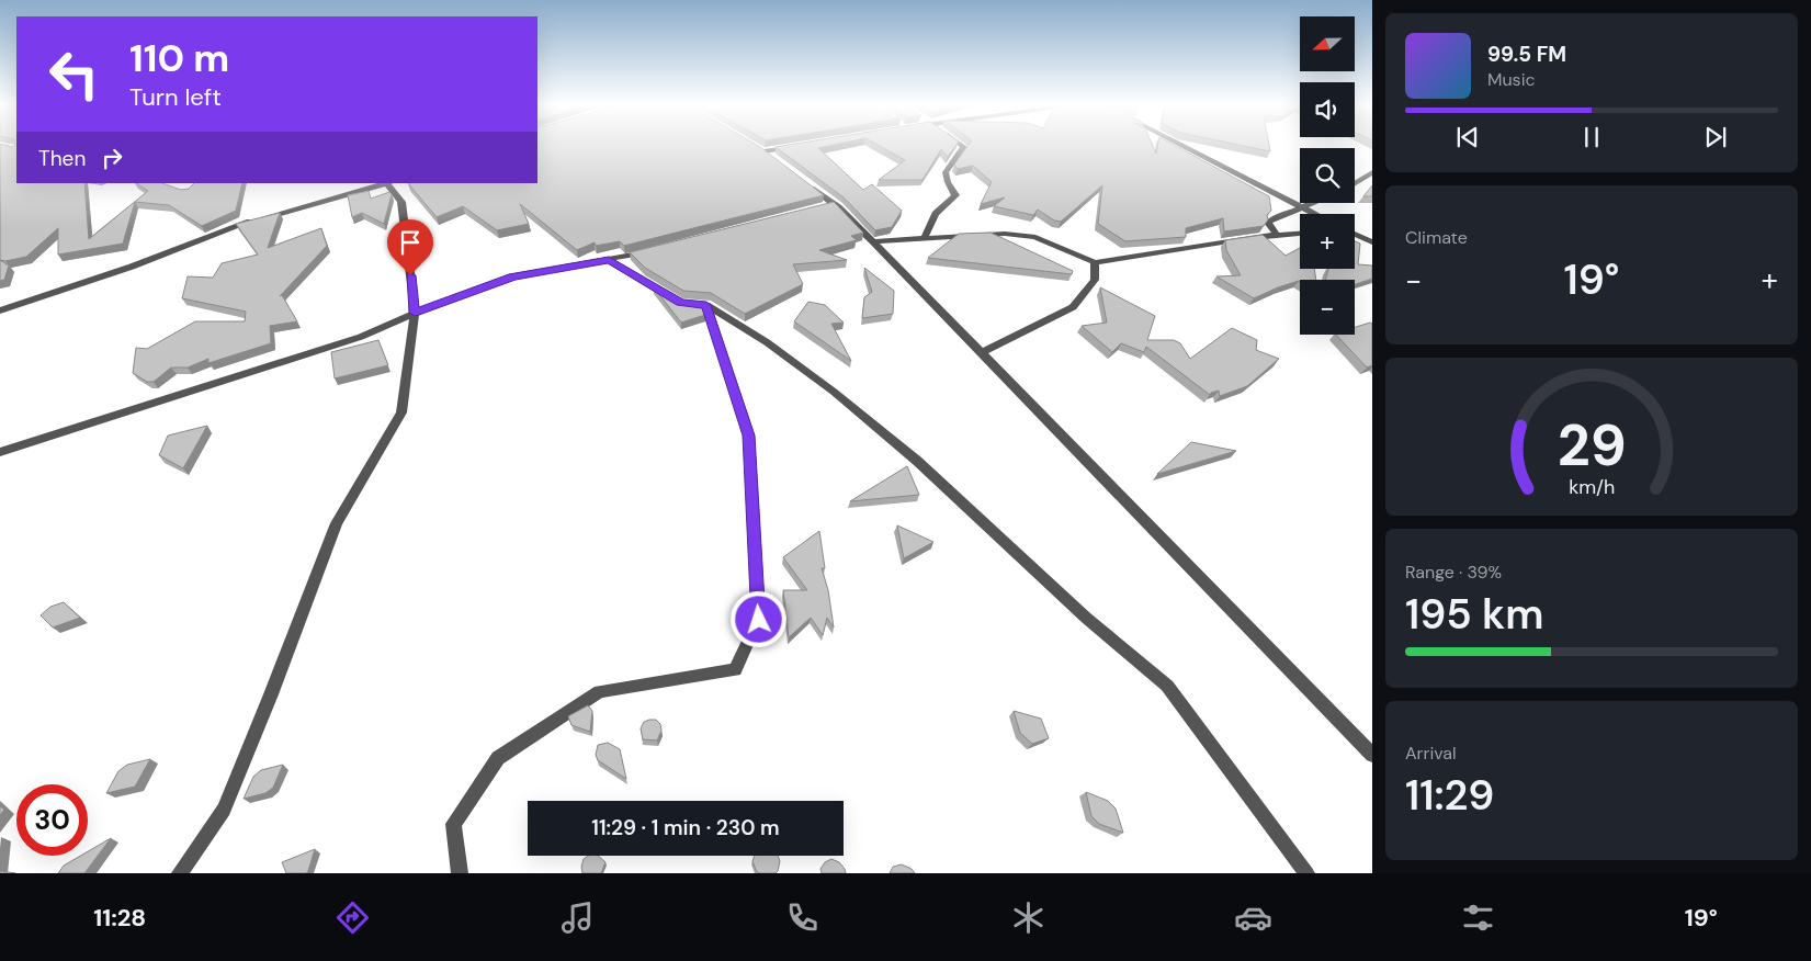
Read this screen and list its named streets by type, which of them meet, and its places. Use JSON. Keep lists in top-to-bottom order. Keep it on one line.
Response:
{"north":"left","page":{"map_buttons":["+","−"],"turn":["110 m","Turn left"],"song":["99.5 FM","Music"],"then":"Then","tile":["Climate",["Range · 39%","195 km"],["Arrival","11:29"]],"heat":["−","19°","+"],"limit":"30","trip":"11:29 · 1 min · 230 m","tabs":["11:28","19°"],"gauge":["29","km/h"]}}
